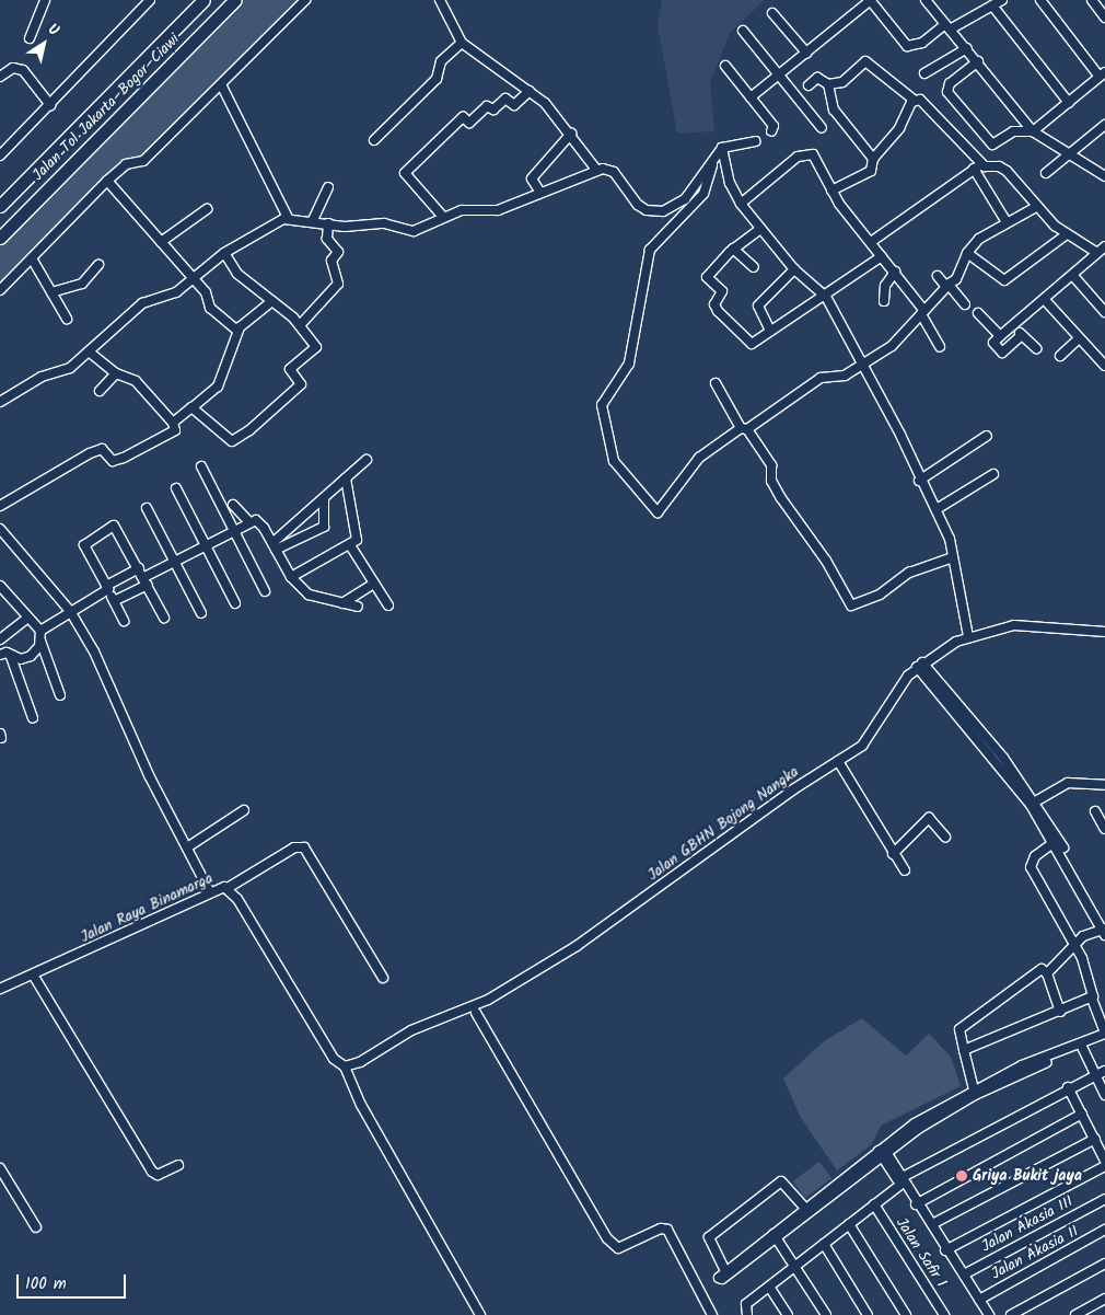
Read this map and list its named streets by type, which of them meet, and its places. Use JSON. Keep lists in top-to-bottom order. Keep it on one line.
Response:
{"streets":{"highway":["Jalan Tol Jakarta–Bogor–Ciawi"],"street":["Jalan GBHN Bojong Nangka","Jalan Raya Binamarga","Jalan Akasia III","Jalan Safir 1","Jalan Akasia II"]},"crossings":[["Jalan GBHN Bojong Nangka","Jalan Raya Binamarga"]],"places":["Griya Bukit jaya"],"scale_bar":"100 m","north":"top right"}
